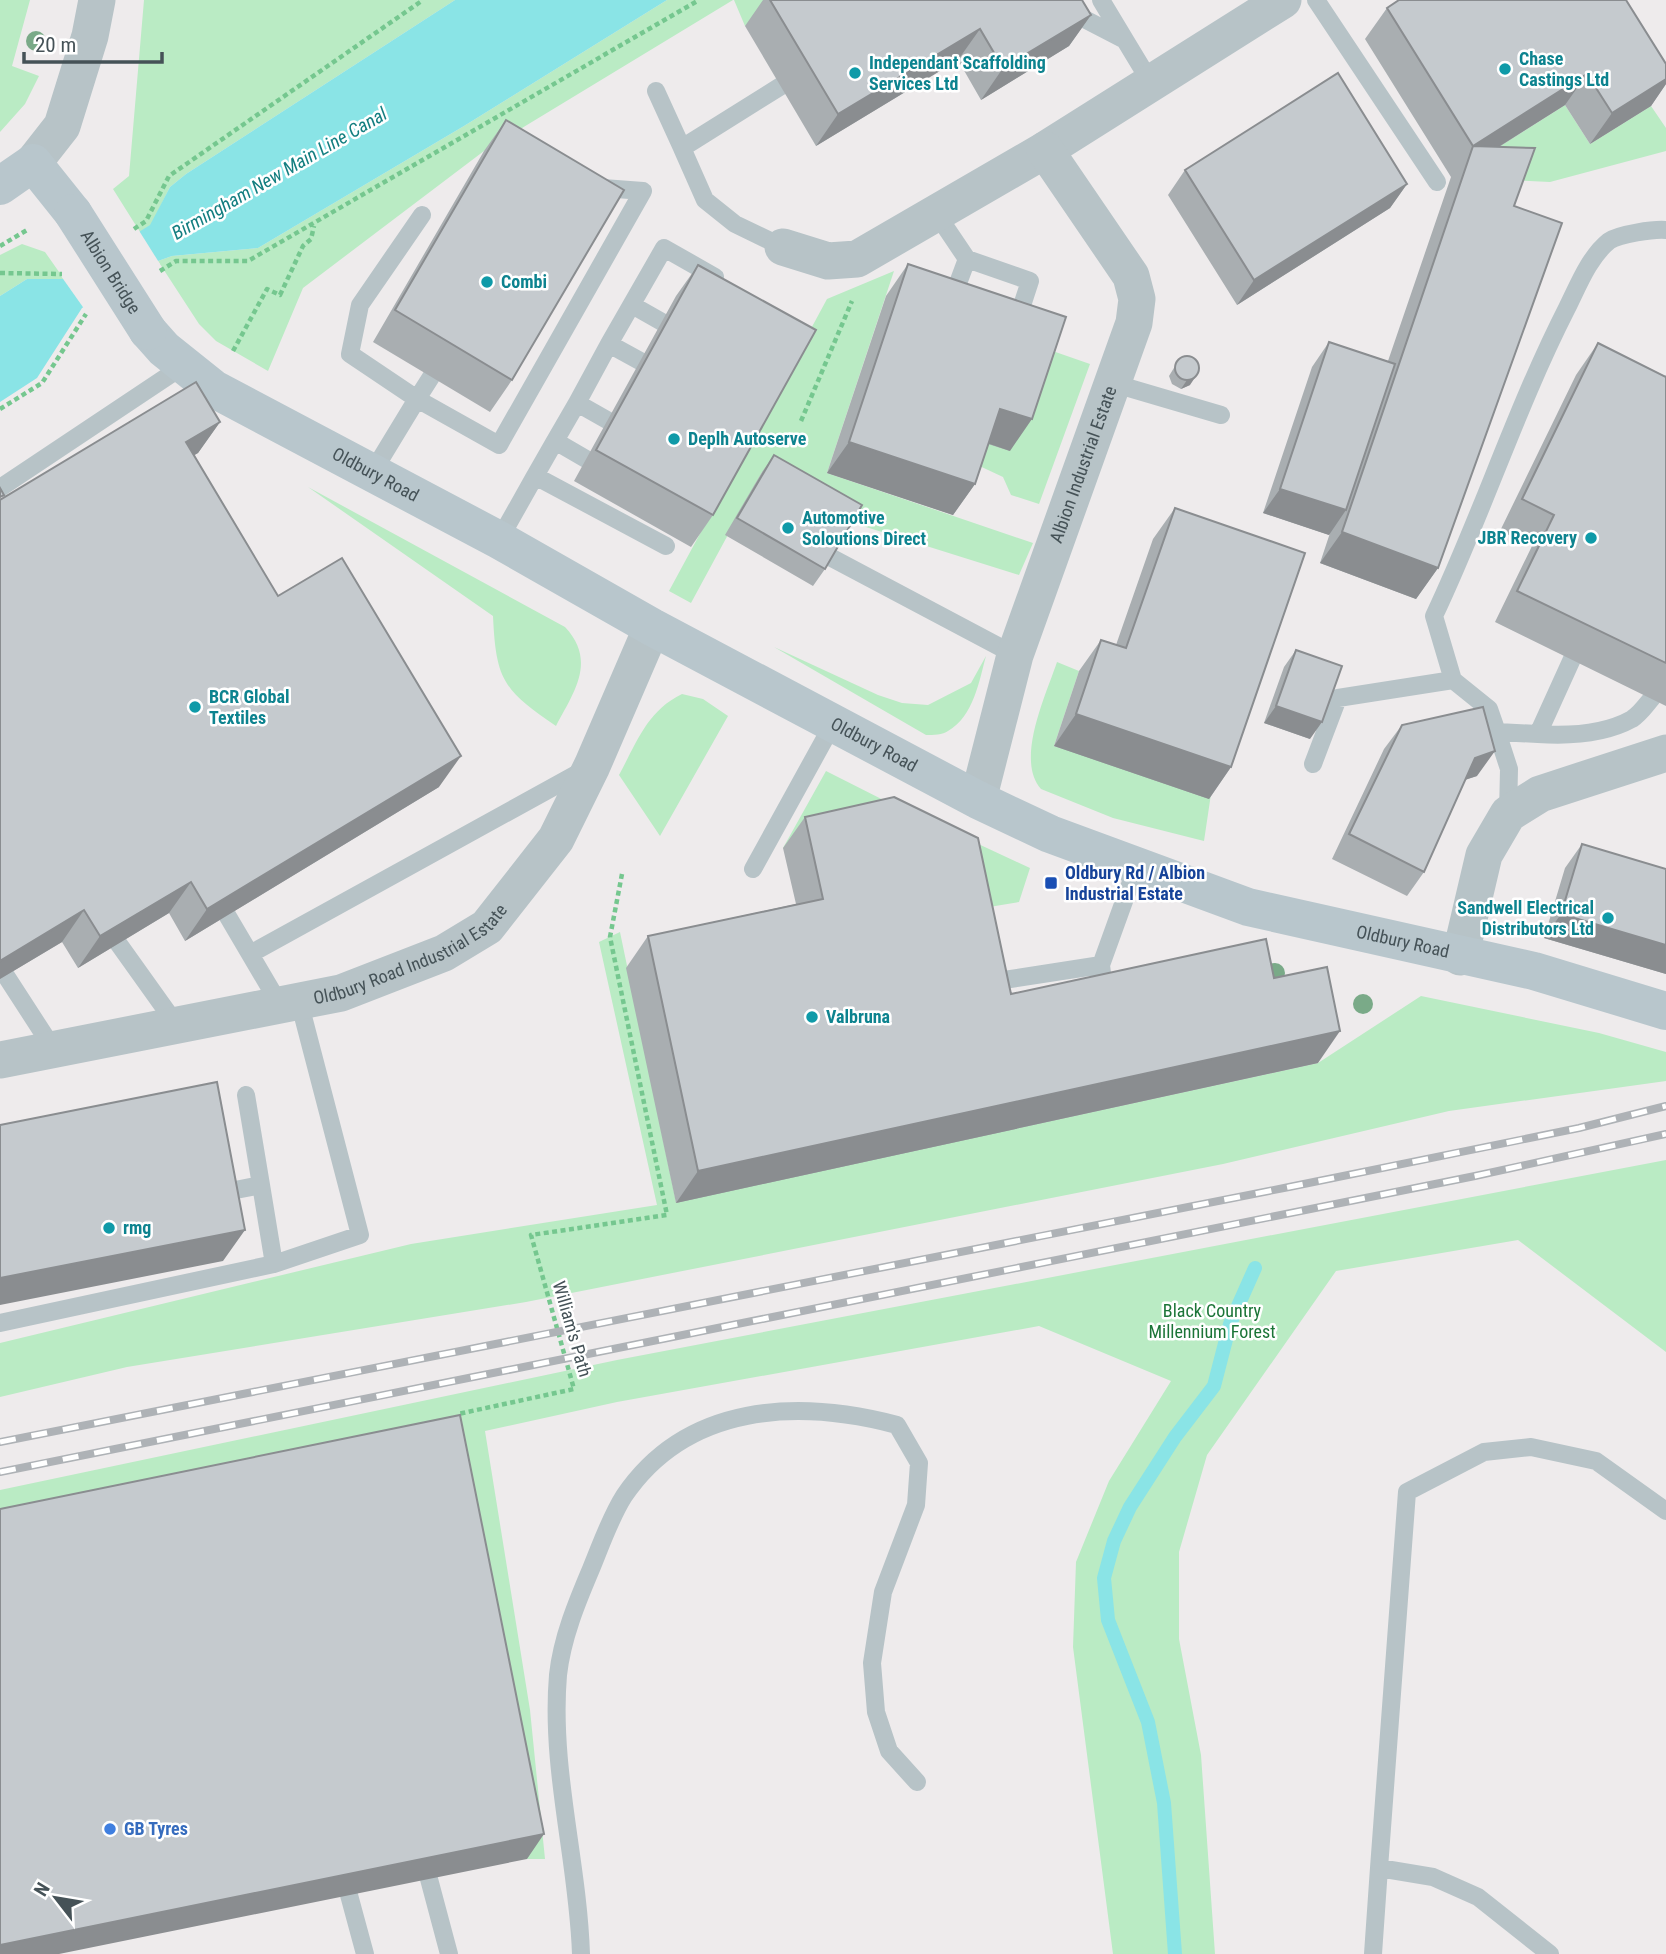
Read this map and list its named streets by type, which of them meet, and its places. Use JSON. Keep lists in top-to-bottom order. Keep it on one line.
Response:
{"streets":{"main road":["Albion Bridge","Oldbury Road"],"street":["Albion Industrial Estate","Oldbury Road Industrial Estate"],"path":["William's Path"]},"crossings":[["Albion Bridge","Oldbury Road"],["Albion Industrial Estate","Oldbury Road"],["Oldbury Road","Oldbury Road Industrial Estate"]],"water":["Birmingham New Main Line Canal"],"parks":["Black Country Millennium Forest"],"places":{"other":["Chase Castings Ltd","Independant Scaffolding Services Ltd","Combi","Deplh Autoserve","Automotive Soloutions Direct","JBR Recovery","BCR Global Textiles","Sandwell Electrical Distributors Ltd","Valbruna","rmg","GB Tyres"],"transit":["Oldbury Rd / Albion Industrial Estate"]},"scale_bar":"20 m","north":"top left"}
